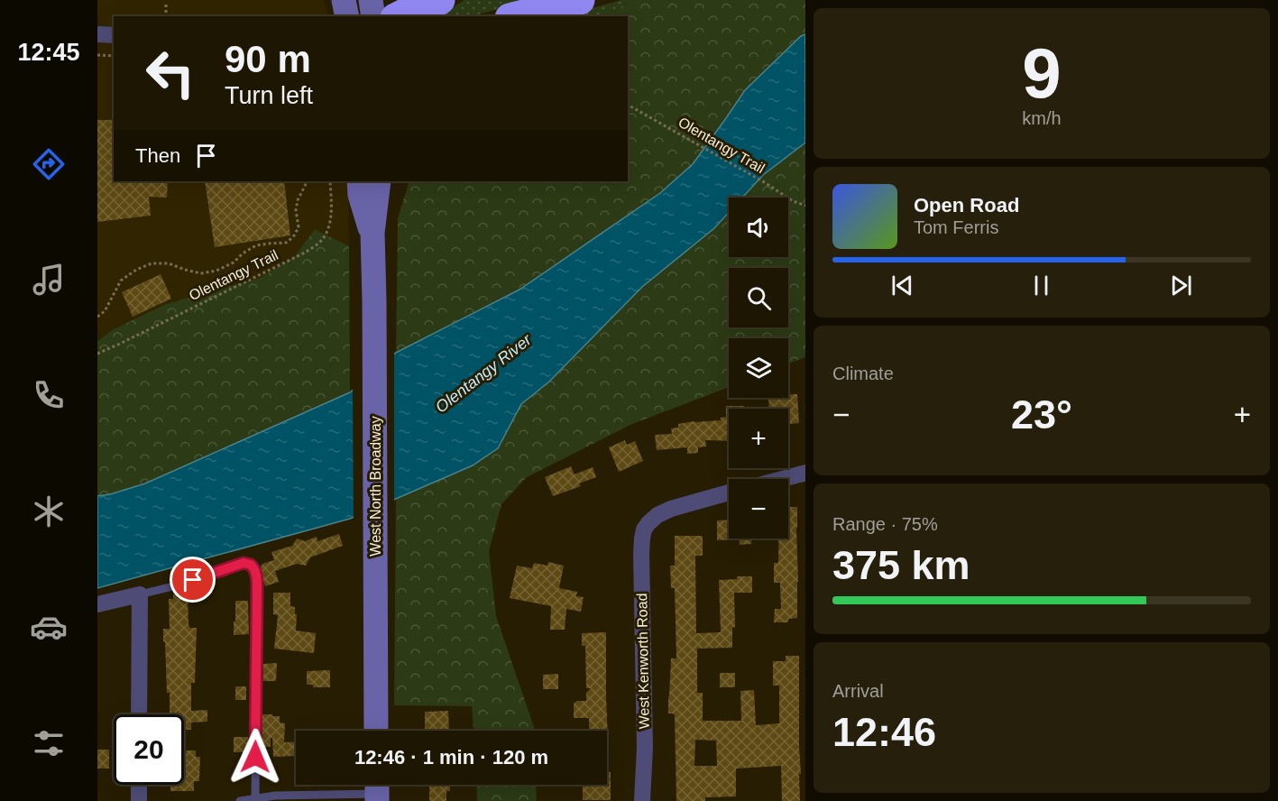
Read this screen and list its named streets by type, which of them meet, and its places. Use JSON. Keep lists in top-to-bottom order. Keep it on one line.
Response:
{"streets":{"main road":["West North Broadway"],"street":["West Kenworth Road"],"path":["Olentangy Trail"]},"water":["Olentangy River"],"page":{"tabs":"12:45","tile":[["9","km/h"],"Climate",["Range · 75%","375 km"],["Arrival","12:46"]],"turn":["90 m","Turn left"],"then":"Then","song":["Open Road","Tom Ferris"],"map_buttons":["+","−"],"heat":["−","23°","+"],"limit":"20","trip":"12:46 · 1 min · 120 m"}}
